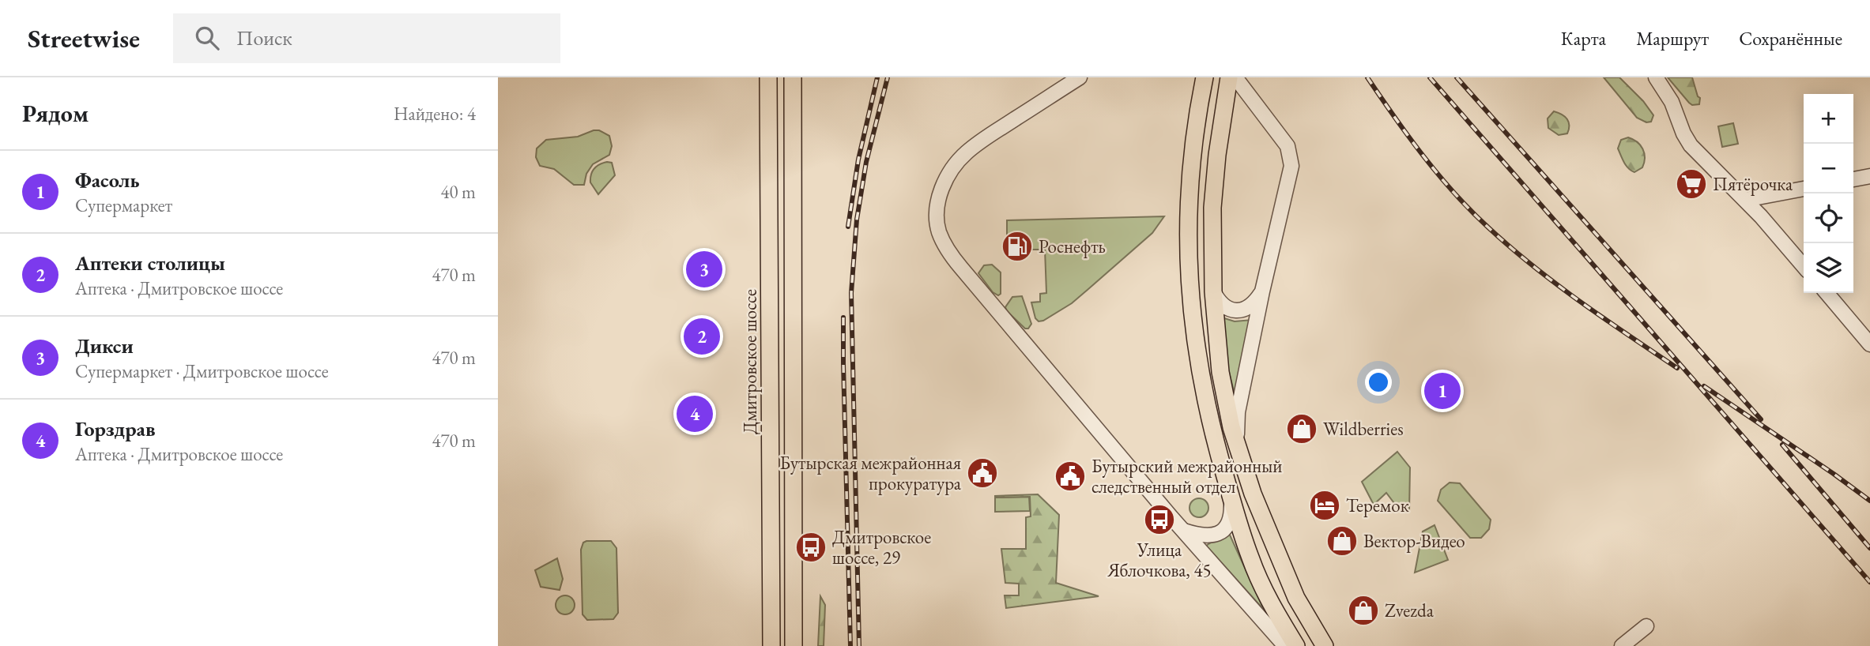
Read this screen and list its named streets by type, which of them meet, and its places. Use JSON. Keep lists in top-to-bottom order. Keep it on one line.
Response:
{"streets":{"main road":["Дмитровское шоссе"]},"places":{"supermarket":["Пятёрочка"],"fuel station":["Роснефть"],"shop":["Wildberries","Вектор-Видео","Zvezda"],"public building":["Бутырская межрайонная прокуратура","Бутырский межрайонный следственный отдел"],"hotel":["Теремок"],"bus stop":["Улица Яблочкова, 45","Дмитровское шоссе, 29"]},"page":{"header":"Streetwise","search":"Поиск","nav":["Карта","Маршрут","Сохранённые"],"heading":["Рядом","Найдено: 4"],"map_buttons":["+","−"],"list":[{"mark":"1","name":"Фасоль","note":"Супермаркет","value":"40 m"},{"mark":"2","name":"Аптеки столицы","note":"Аптека · Дмитровское шоссе","value":"470 m"},{"mark":"3","name":"Дикси","note":"Супермаркет · Дмитровское шоссе","value":"470 m"},{"mark":"4","name":"Горздрав","note":"Аптека · Дмитровское шоссе","value":"470 m"}],"pins":["3","2","1","4"]}}
